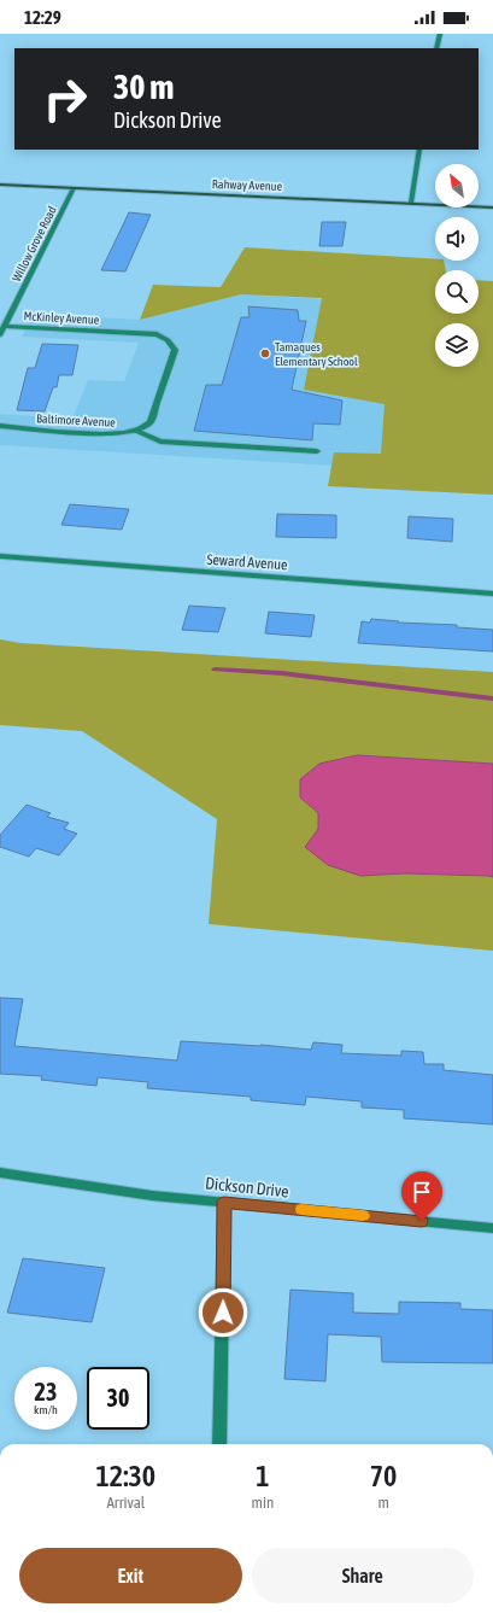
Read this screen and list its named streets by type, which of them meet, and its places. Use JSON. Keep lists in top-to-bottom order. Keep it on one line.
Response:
{"streets":{"street":["Rahway Avenue","Willow Grove Road","McKinley Avenue","Baltimore Avenue","Seward Avenue","Dickson Drive"]},"crossings":[["Rahway Avenue","Willow Grove Road"],["Willow Grove Road","McKinley Avenue"],["McKinley Avenue","Baltimore Avenue"]],"places":["Tamaques Elementary School"],"north":"top left","page":{"status":"12:29","turn":["30 m","Dickson Drive"],"speed":"23 km/h","limit":"30","eta":["12:30","Arrival","1","min","70","m"],"buttons":["Exit","Share"]}}
